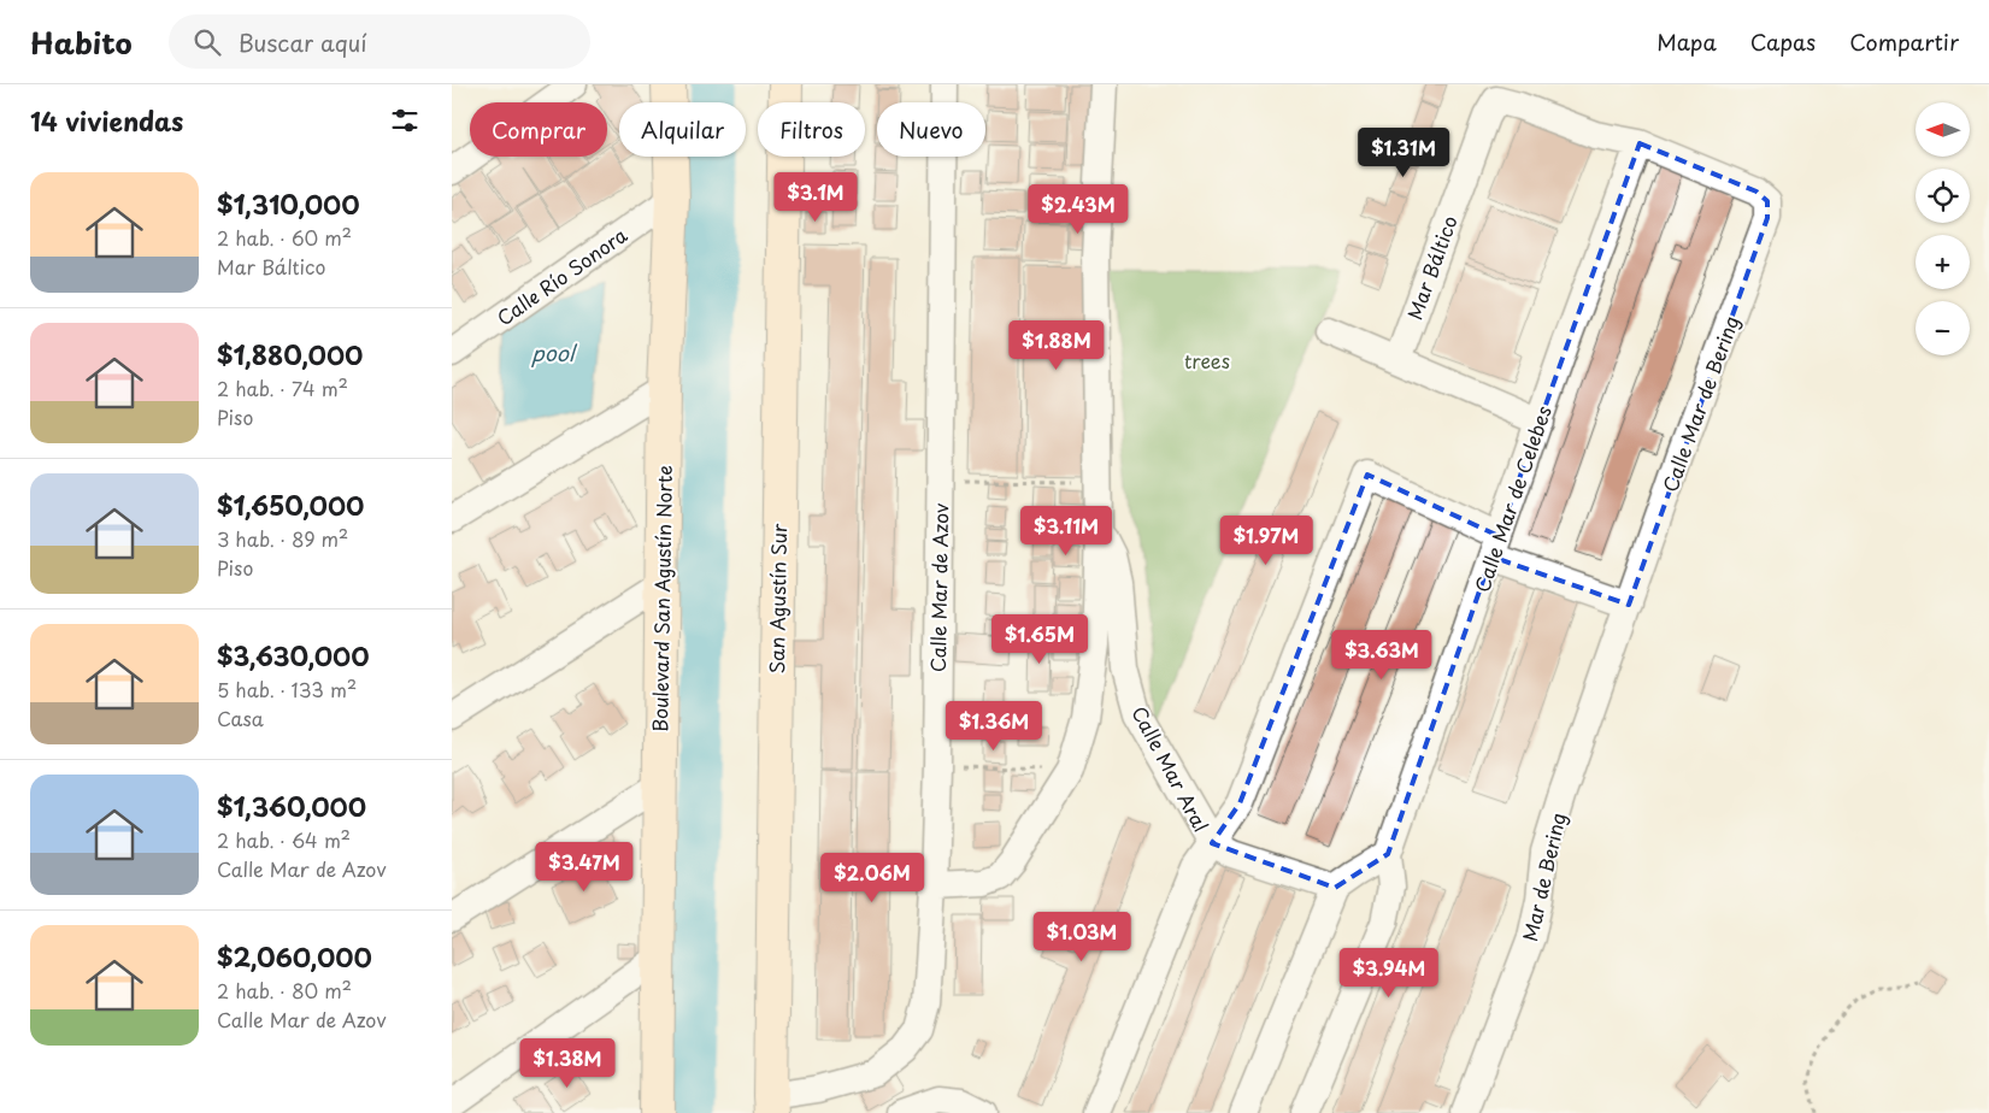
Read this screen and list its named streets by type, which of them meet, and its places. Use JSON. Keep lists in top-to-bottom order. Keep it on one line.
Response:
{"streets":{"main road":["Boulevard San Agustín Norte","San Agustín Sur"],"street":["Mar Báltico","Calle Río Sonora","Calle Mar de Bering","Calle Mar de Celebes","Calle Mar de Azov","Calle Mar Aral","Mar de Bering"]},"crossings":[["Mar Báltico","Calle Mar de Bering"],["Mar Báltico","Calle Mar de Celebes"],["Calle Río Sonora","Boulevard San Agustín Norte"],["Calle Mar de Bering","Mar de Bering"],["Calle Mar de Azov","San Agustín Sur"]],"water":["pool"],"parks":["trees"],"north":"left","page":{"header":"Habito","search":"Buscar aquí","nav":["Mapa","Capas","Compartir"],"heading":"14 viviendas","map_buttons":["+","−"],"chip":["Comprar","Alquilar","Filtros","Nuevo"],"price":["$1.31M","$3.1M","$2.43M","$1.88M","$3.11M","$1.97M","$1.65M","$3.63M","$1.36M","$3.47M","$2.06M","$1.03M","$3.94M","$1.38M"],"list":[{"name":"$1,310,000","note":"2 hab. · 60 m² · Mar Báltico"},{"name":"$1,880,000","note":"2 hab. · 74 m² · Piso"},{"name":"$1,650,000","note":"3 hab. · 89 m² · Piso"},{"name":"$3,630,000","note":"5 hab. · 133 m² · Casa"},{"name":"$1,360,000","note":"2 hab. · 64 m² · Calle Mar de Azov"},{"name":"$2,060,000","note":"2 hab. · 80 m² · Calle Mar de Azov"}]}}
